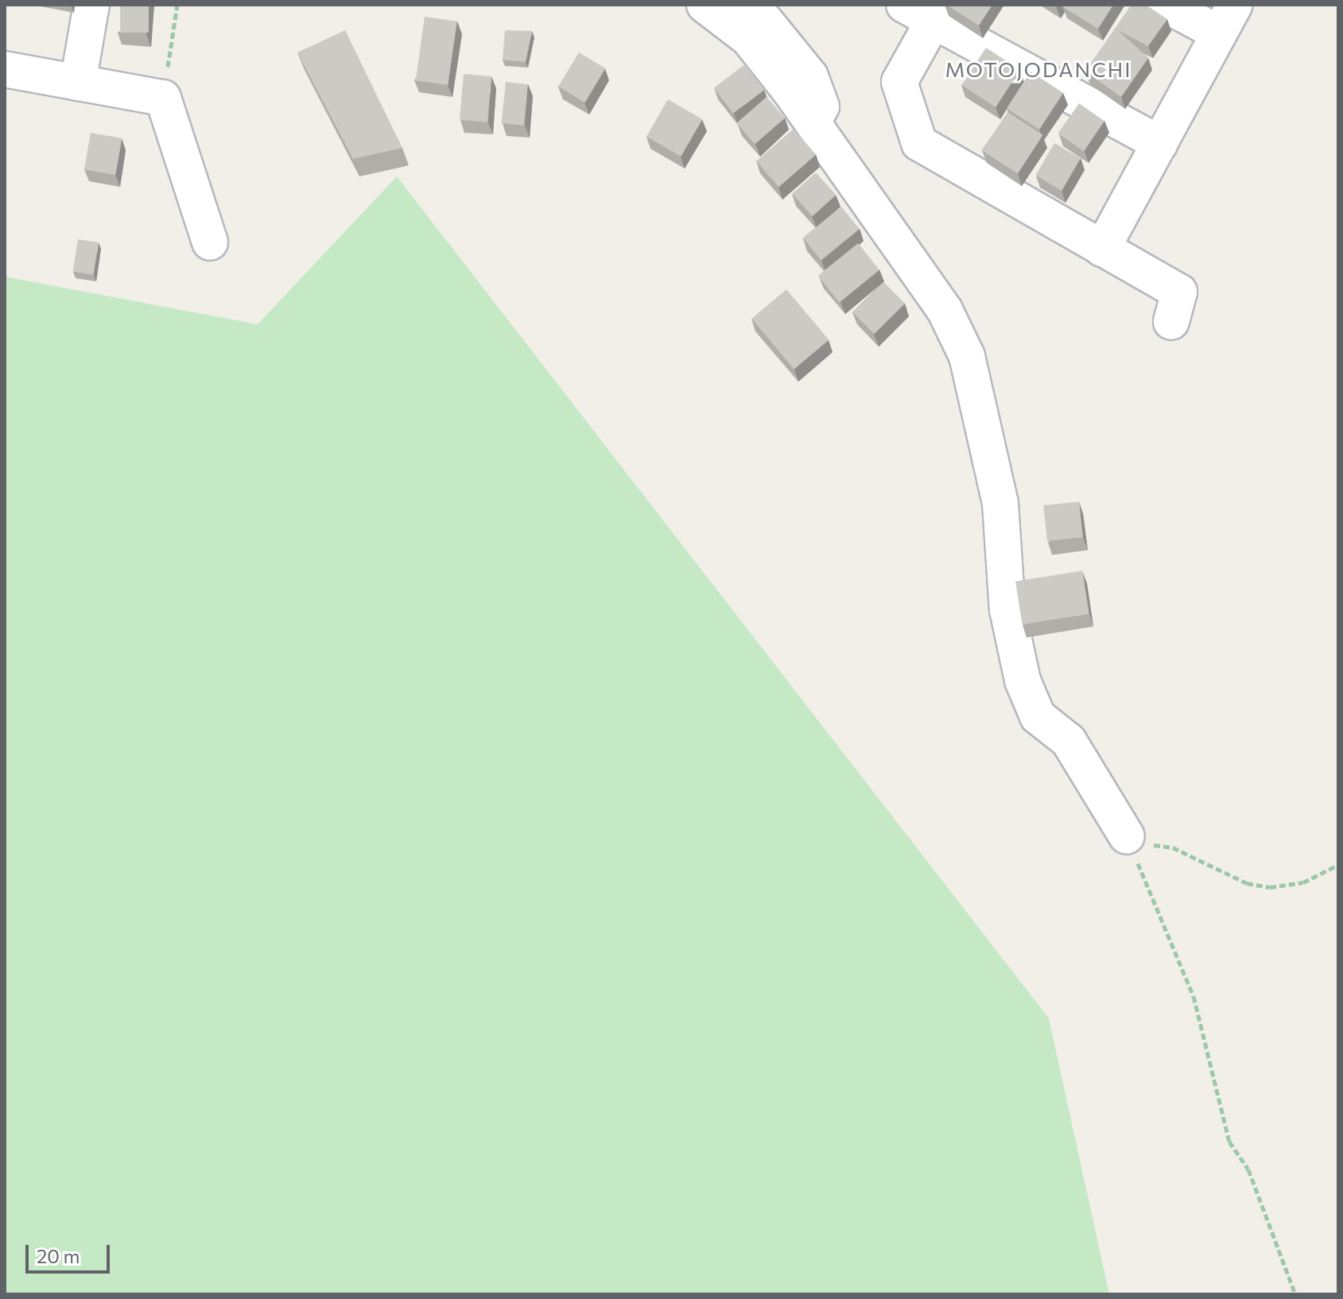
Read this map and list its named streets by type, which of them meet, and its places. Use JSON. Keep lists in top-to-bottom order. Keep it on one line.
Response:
{"districts":["MOTOJODANCHI"],"scale_bar":"20 m"}
